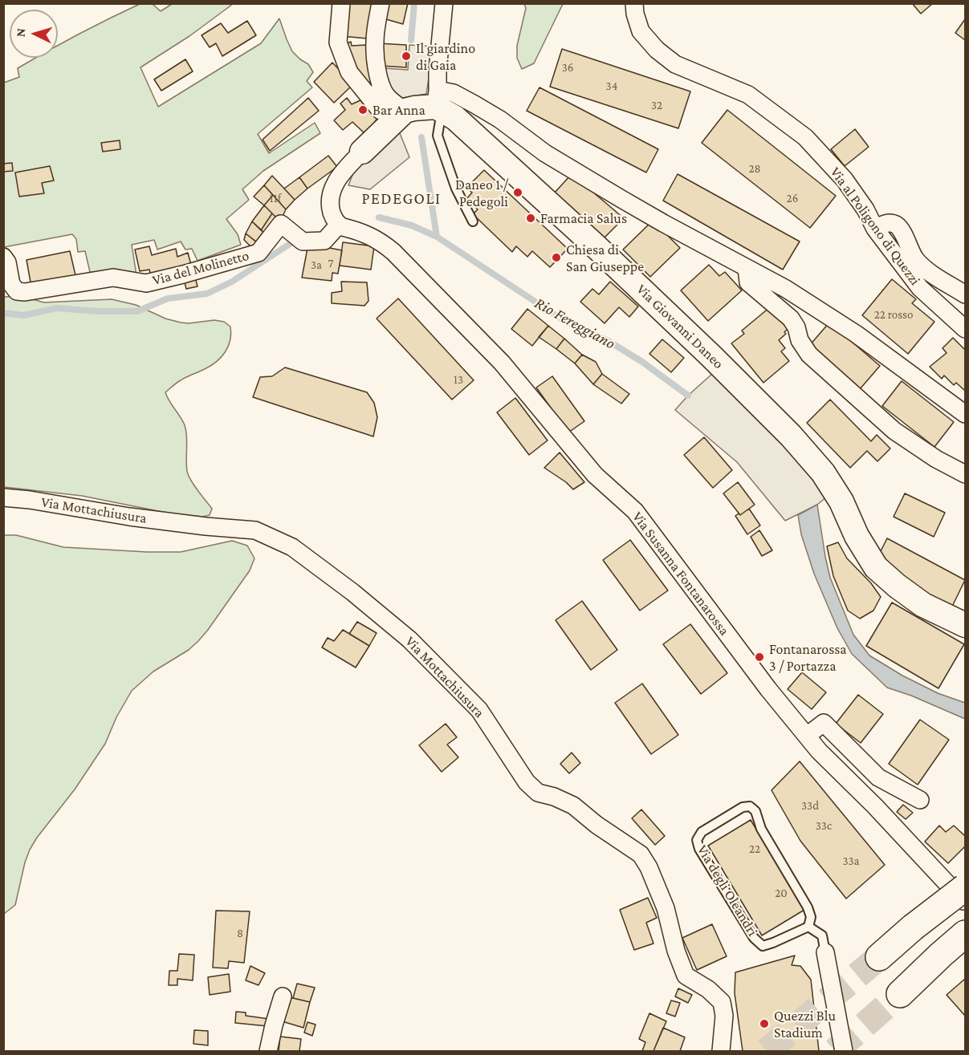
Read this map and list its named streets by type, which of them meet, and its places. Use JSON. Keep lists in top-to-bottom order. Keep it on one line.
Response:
{"streets":{"street":["Via al Poligono di Quezzi","Via del Molinetto","Via Giovanni Daneo","Via Mottachiusura","Via Susanna Fontanarossa"],"lane":["Via degli Oleandri"]},"crossings":[["Via del Molinetto","Via Susanna Fontanarossa"]],"districts":["PEDEGOLI"],"water":["Rio Fereggiano"],"places":["Il giardino di Gaia","Bar Anna","Daneo 1 / Pedegoli","Farmacia Salus","Chiesa di San Giuseppe","Fontanarossa 3 / Portazza","Quezzi Blu Stadium"],"house_numbers":["36","34","32","28","11f","26","7","3a","22 rosso","13","33d","33c","22","33a","20","8"],"north":"left"}
